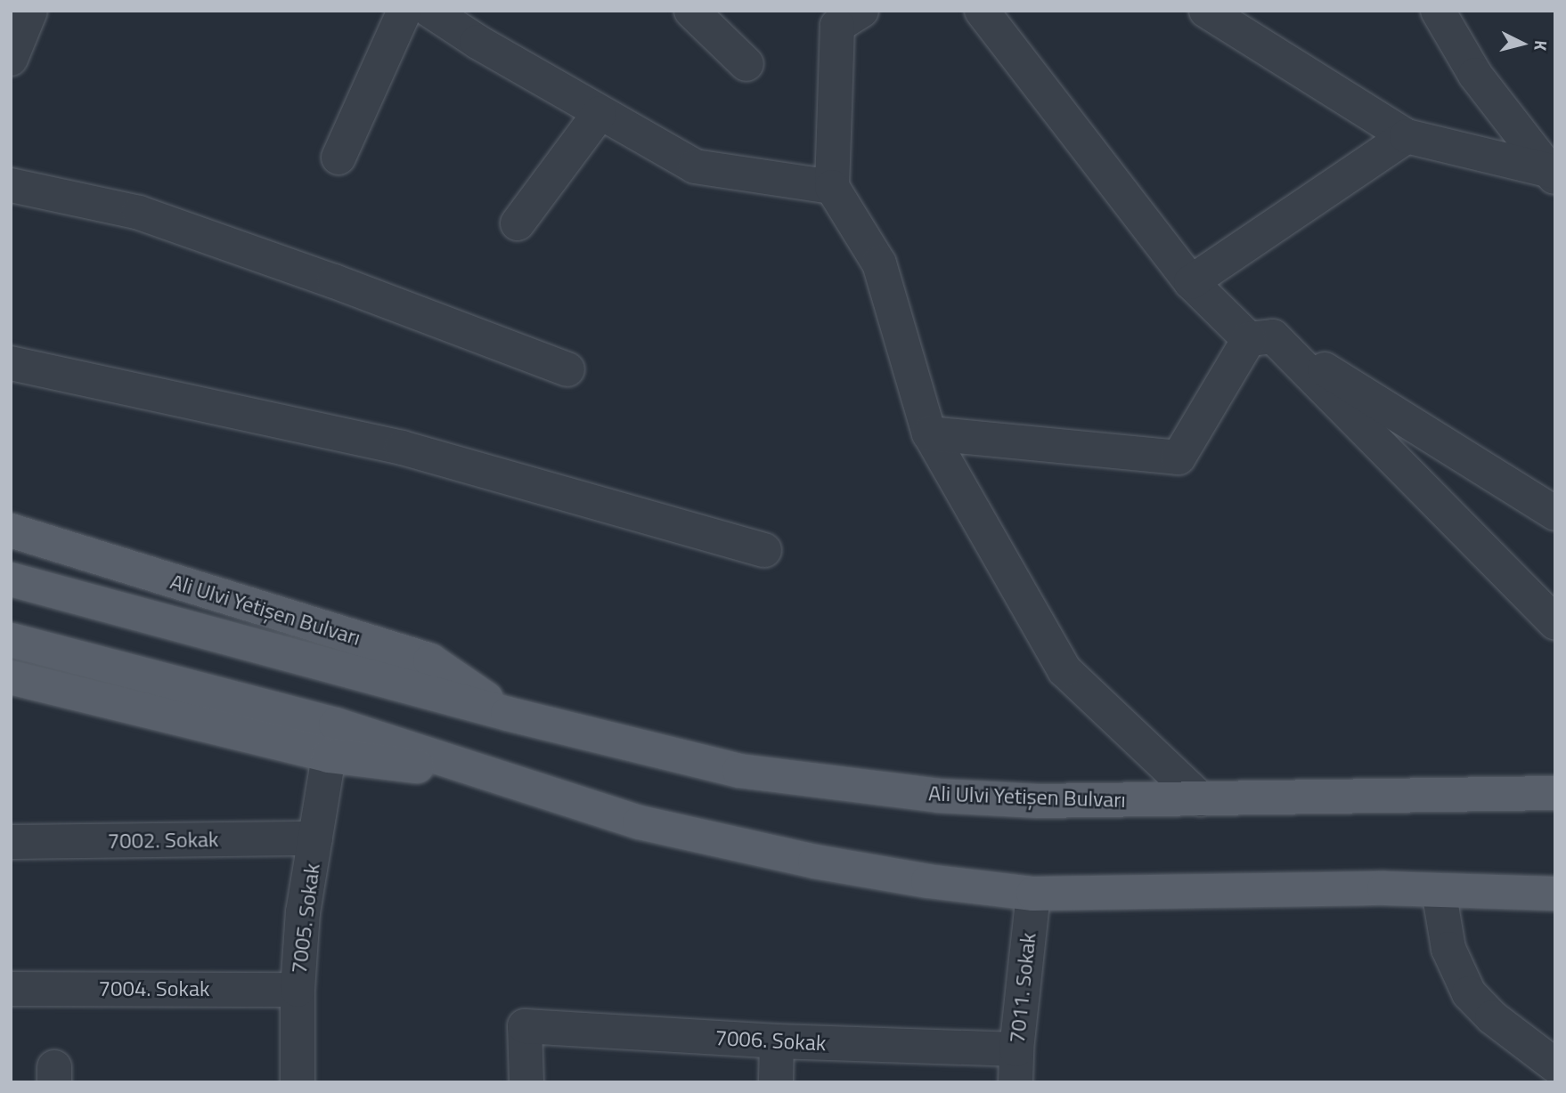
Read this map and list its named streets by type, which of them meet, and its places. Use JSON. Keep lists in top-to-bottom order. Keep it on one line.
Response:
{"streets":{"main road":["Ali Ulvi Yetişen Bulvarı"],"street":["7002. Sokak","7005. Sokak","7011. Sokak","7004. Sokak","7006. Sokak"]},"crossings":[["7002. Sokak","7005. Sokak"],["7005. Sokak","7004. Sokak"],["7011. Sokak","7006. Sokak"]],"north":"right"}
